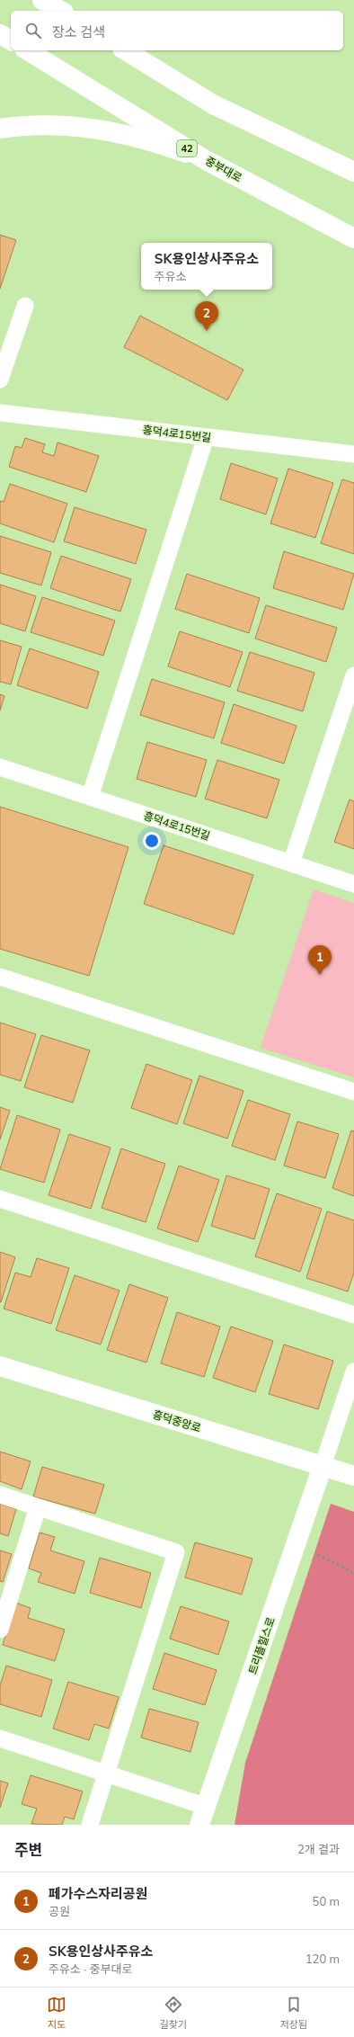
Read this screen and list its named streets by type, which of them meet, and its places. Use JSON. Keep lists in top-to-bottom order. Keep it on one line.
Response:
{"streets":{"street":["42","중부대로","흥덕중앙로","트리플힐스로"],"lane":["흥덕4로15번길"]},"crossings":[["흥덕중앙로","트리플힐스로"]],"page":{"search":"장소 검색","popup":["SK용인상사주유소","주유소"],"pins":["2","1"],"heading":["주변","2개 결과"],"list":[{"mark":"1","name":"페가수스자리공원","note":"공원","value":"50 m"},{"mark":"2","name":"SK용인상사주유소","note":"주유소 · 중부대로","value":"120 m"}],"nav":["지도","길찾기","저장됨"]}}
